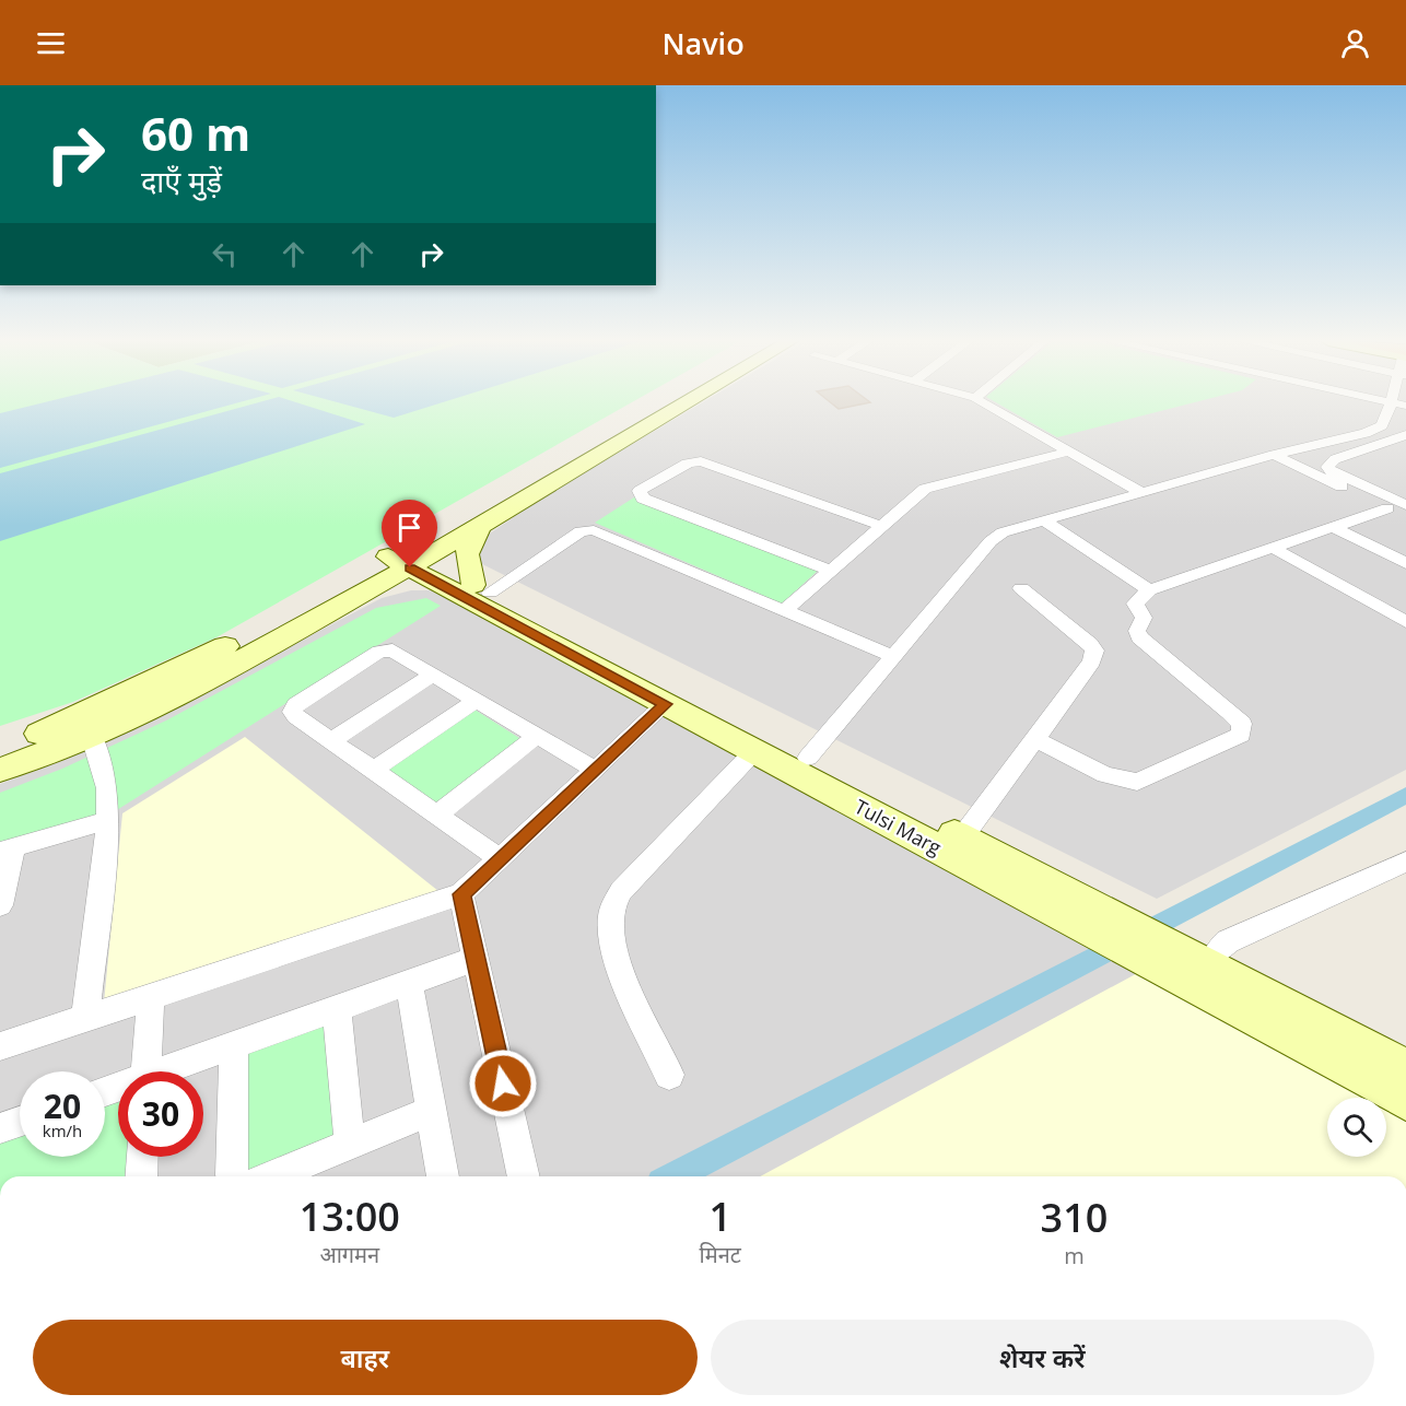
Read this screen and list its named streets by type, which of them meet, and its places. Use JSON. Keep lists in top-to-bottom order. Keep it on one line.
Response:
{"streets":{"street":["Tulsi Marg"]},"page":{"header":"Navio","turn":["60 m","दाएँ मुड़ें"],"speed":"20 km/h","limit":"30","eta":["13:00","आगमन","1","मिनट","310","m"],"buttons":["बाहर","शेयर करें"]}}
